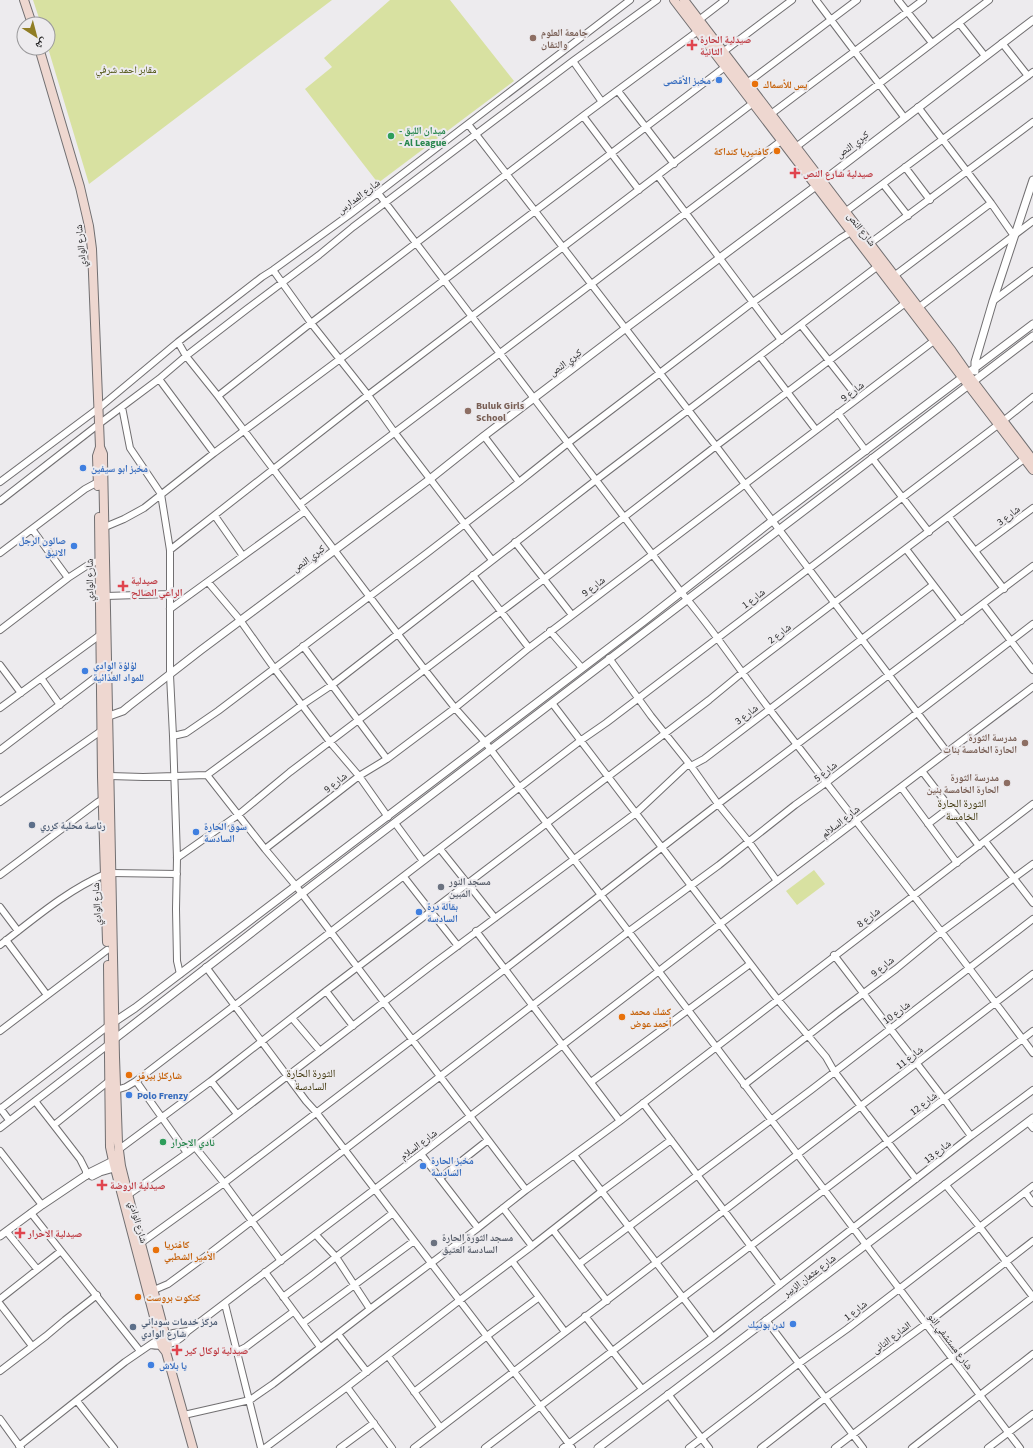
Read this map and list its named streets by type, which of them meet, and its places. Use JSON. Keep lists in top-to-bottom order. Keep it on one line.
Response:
{"streets":{"main road":["شارع النص","شارع الوادي"],"street":["كبري النص","شارع المدارس","شارع 9","شارع 3","شارع 1","شارع 2","شارع 5","شارع السلالم","شارع 8","شارع 10","شارع 11","شارع 12","شارع السلام","شارع 13","شارع عثمان الزبير","الشارع التانى","شارع مستشفي النو"]},"crossings":[["كبري النص","شارع النص"],["كبري النص","شارع الوادي"],["كبري النص","شارع مستشفي النو"],["شارع المدارس","شارع الوادي"],["شارع المدارس","شارع مستشفي النو"],["شارع النص","شارع 9"],["شارع النص","شارع 1"],["شارع النص","شارع 2"],["شارع الوادي","شارع 3"],["شارع الوادي","شارع 1"],["شارع الوادي","شارع 2"],["شارع الوادي","شارع 5"],["شارع الوادي","شارع السلام"],["شارع 9","شارع مستشفي النو"],["شارع 3","شارع مستشفي النو"],["شارع 1","شارع مستشفي النو"],["شارع 2","شارع مستشفي النو"],["شارع 5","شارع مستشفي النو"],["شارع السلالم","شارع السلام"],["شارع السلالم","شارع مستشفي النو"],["شارع 8","شارع مستشفي النو"],["شارع 10","شارع مستشفي النو"],["شارع 11","شارع مستشفي النو"],["شارع 12","شارع مستشفي النو"],["شارع السلام","شارع مستشفي النو"],["شارع 13","شارع مستشفي النو"],["شارع عثمان الزبير","شارع مستشفي النو"],["الشارع التانى","شارع مستشفي النو"]],"districts":["الثورة الحارة الخامسة","الثورة الحارة السادسة"],"parks":["مقابر احمد شرفي"],"places":{"other":["جامعة العلوم والتقان","مخبز الأقصى","يس للأسماك","- ميدان الليق - Al League","كافتيريا كنداكة","Buluk Girls School","مخبز ابو سيفين","صالون الرجل الانيق","لؤلؤة الوادي للمواد الغذائية","مدرسة الثورة الحارة الخامسة بنات","مدرسة الثورة الحارة الخامسة بنين","رئاسة محلية كرري","سوق الحارة السادسة","مسجد النور المبين","بقالة درة السادسة","كشك محمد أحمد عوض","شاركلز بيرقر","Polo Frenzy","نادي الاحرار","مخبز الحارة السادسة","مسجد الثورة الحارة السادسة العتيق","كافتريا الأمير الشطبي","كتكوت بروست","لدن بوتيك","مركز خدمات سوداني شارع الوادي","يا بلاش"],"health":["صيدلية الحارة الثانية","صيدلية شارع النص","صيدلية الراعي الصالح","صيدلية الروضة","صيدلية الاحرار","صيدلية لوكال كير"]},"north":"bottom right"}
